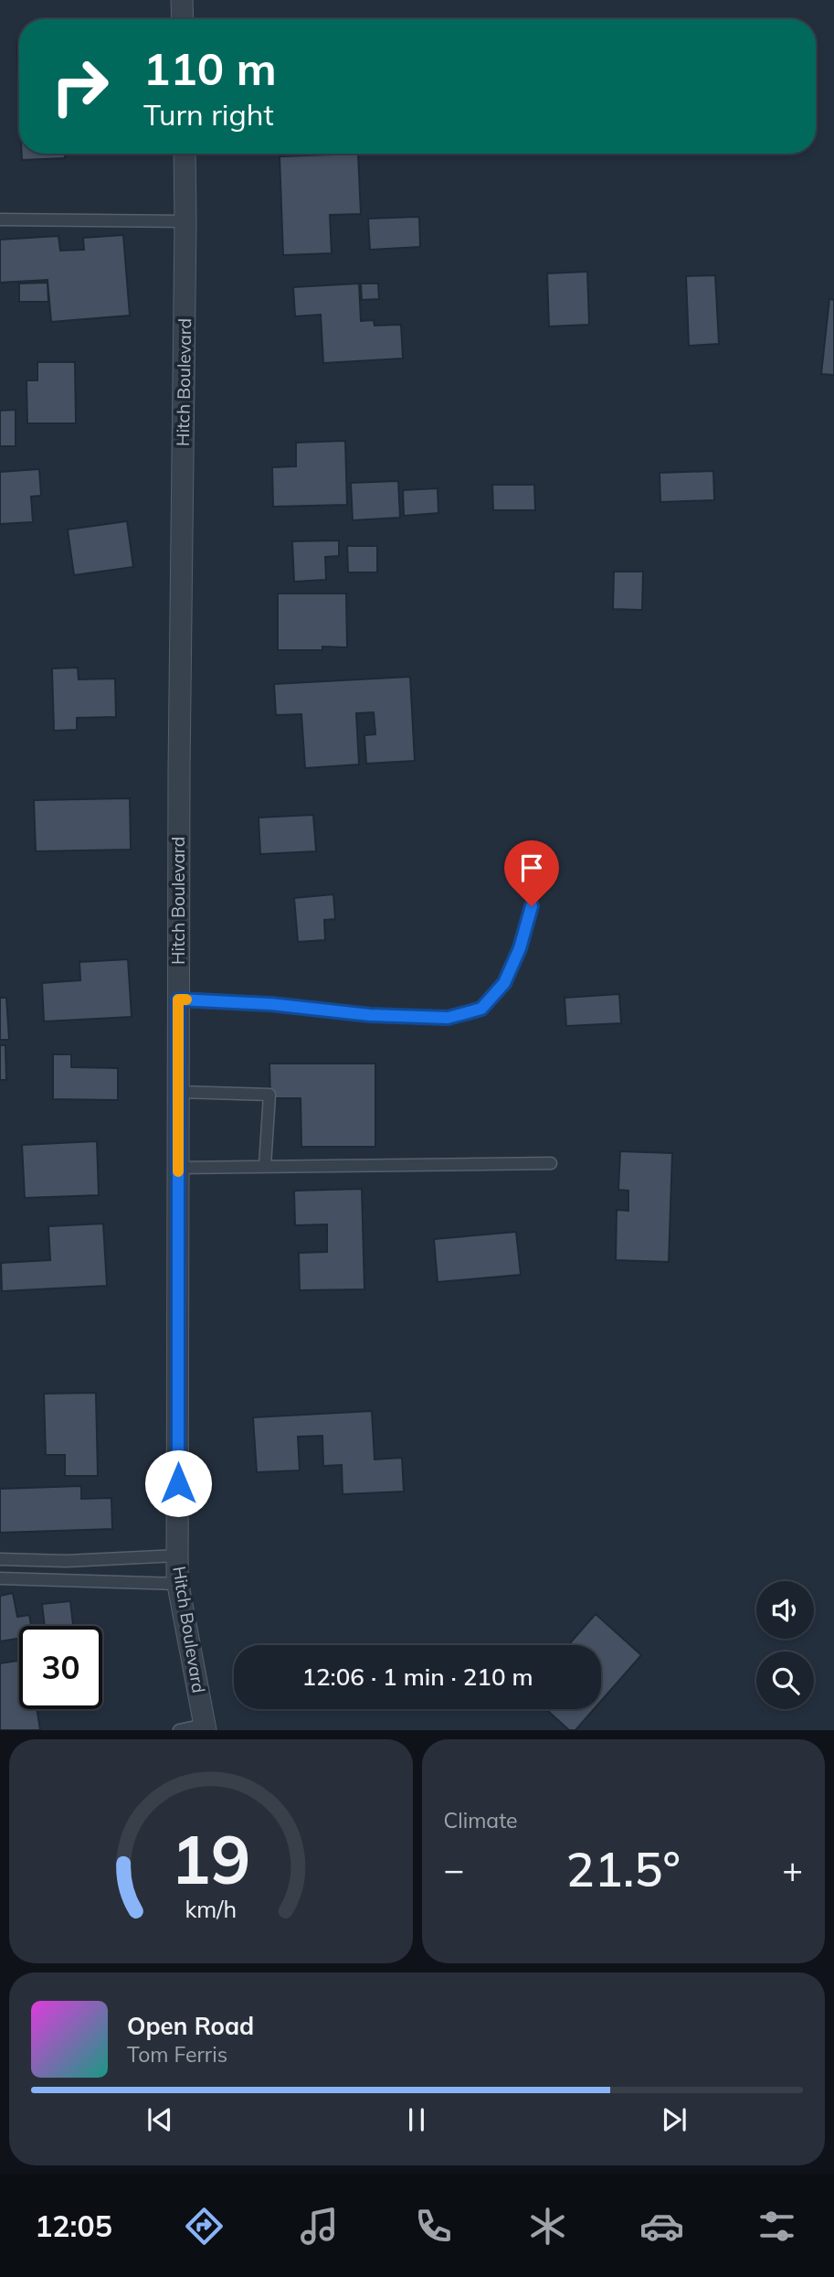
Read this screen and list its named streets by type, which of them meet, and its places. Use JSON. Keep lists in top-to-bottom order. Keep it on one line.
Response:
{"streets":{"street":["Hitch Boulevard"]},"page":{"turn":["110 m","Turn right"],"limit":"30","trip":"12:06 · 1 min · 210 m","tile":"Climate","heat":["−","21.5°","+"],"song":["Open Road","Tom Ferris"],"tabs":"12:05","gauge":["19","km/h"]}}
